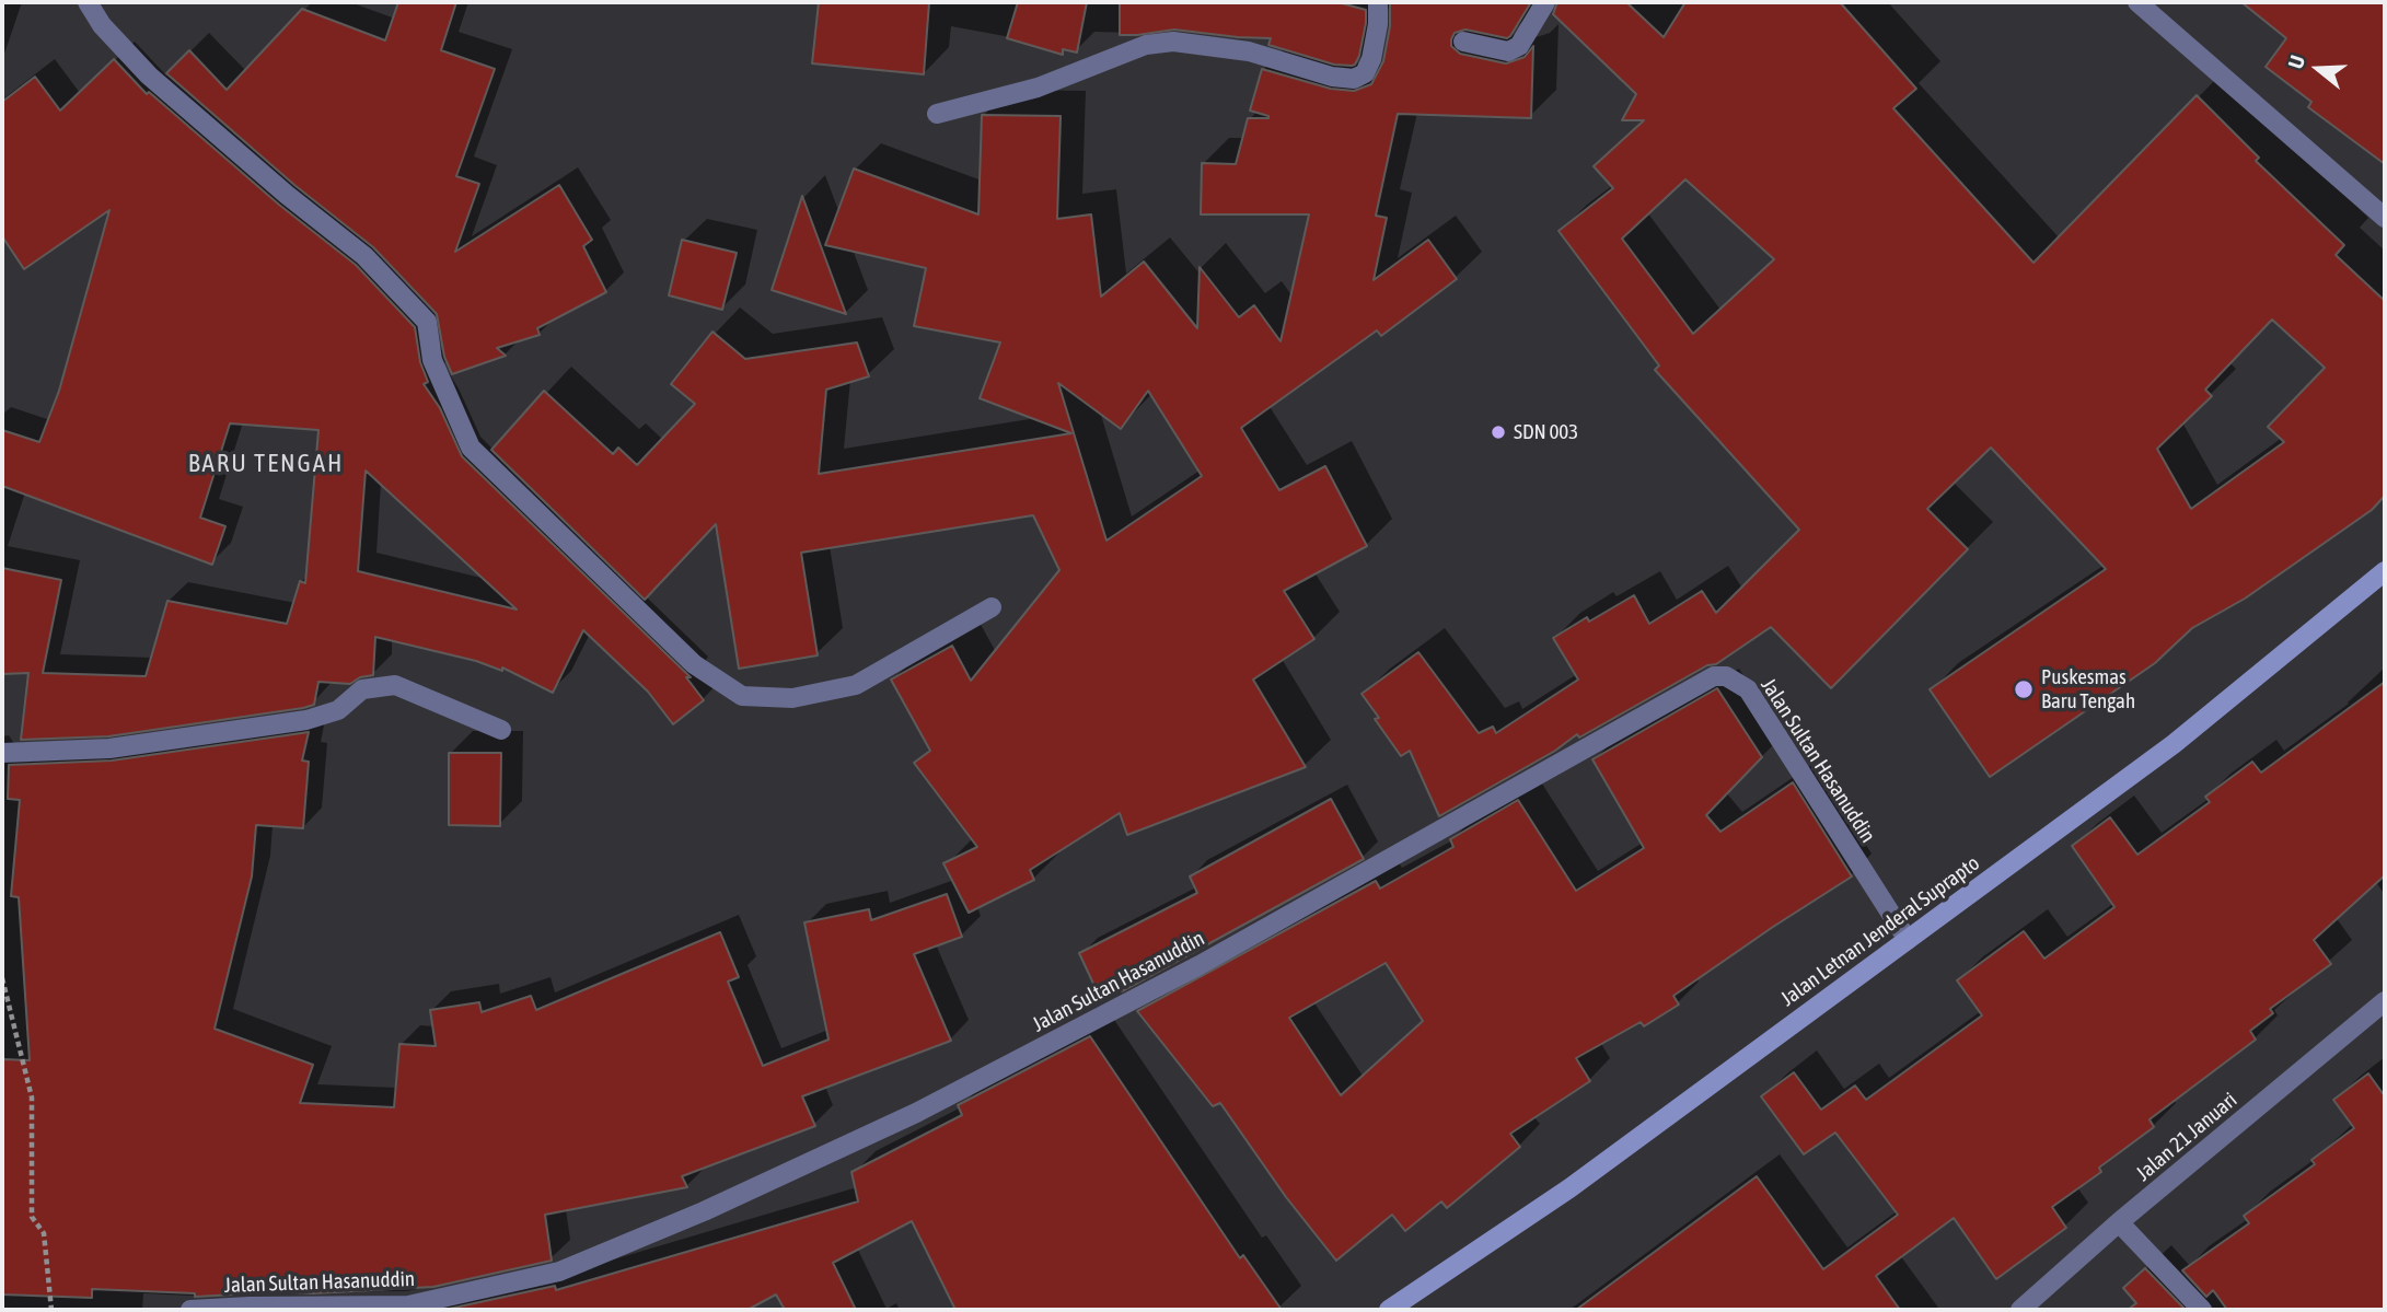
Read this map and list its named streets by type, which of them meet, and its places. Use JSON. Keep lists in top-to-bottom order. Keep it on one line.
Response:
{"streets":{"main road":["Jalan Letnan Jenderal Suprapto"],"street":["Jalan Sultan Hasanuddin","Jalan 21 Januari"]},"crossings":[["Jalan Sultan Hasanuddin","Jalan Letnan Jenderal Suprapto"]],"districts":["BARU TENGAH"],"places":["SDN 003","Puskesmas Baru Tengah"],"north":"left"}
